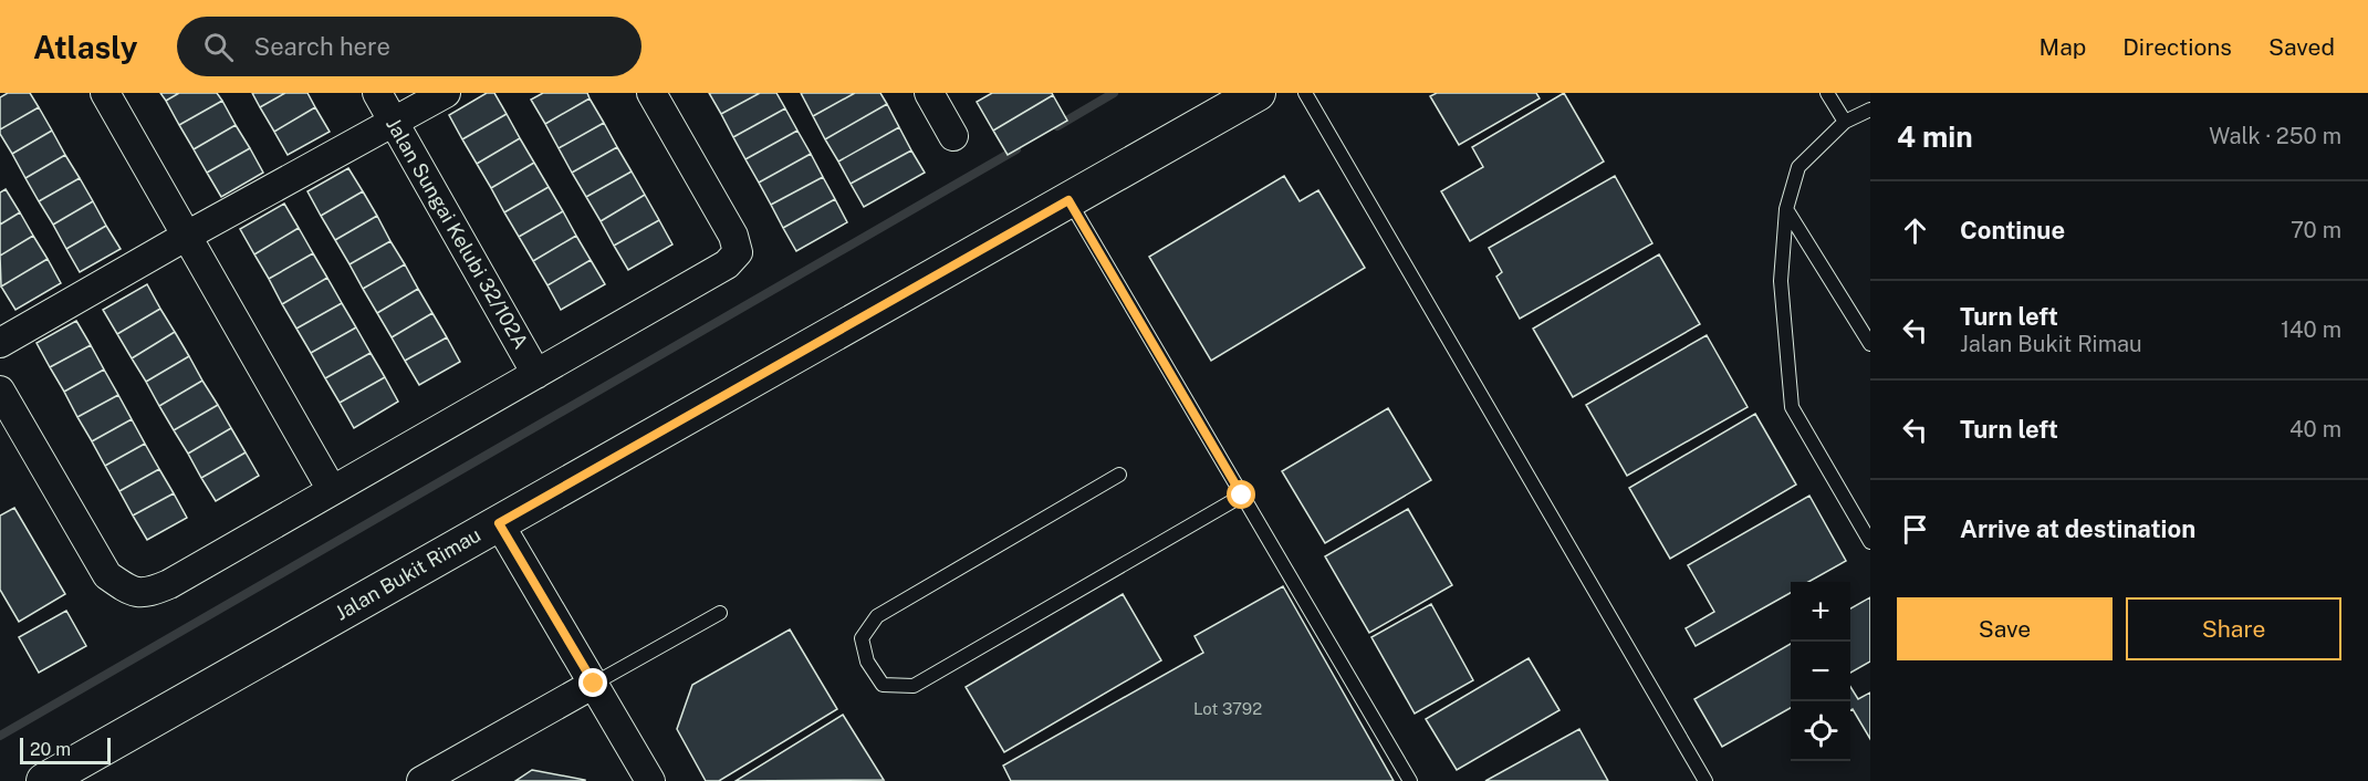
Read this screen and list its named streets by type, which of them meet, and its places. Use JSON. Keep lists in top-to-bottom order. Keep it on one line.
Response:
{"streets":{"street":["Jalan Sungai Kelubi 32/102A","Jalan Bukit Rimau"]},"house_numbers":["Lot 3792"],"scale_bar":"20 m","page":{"header":"Atlasly","search":"Search here","nav":["Map","Directions","Saved"],"heading":["4 min","Walk · 250 m"],"list":[["Continue","70 m"],["Turn left","Jalan Bukit Rimau","140 m"],["Turn left","40 m"],"Arrive at destination"],"buttons":["Save","Share"],"map_buttons":["+","−"],"scale":"20 m"}}
